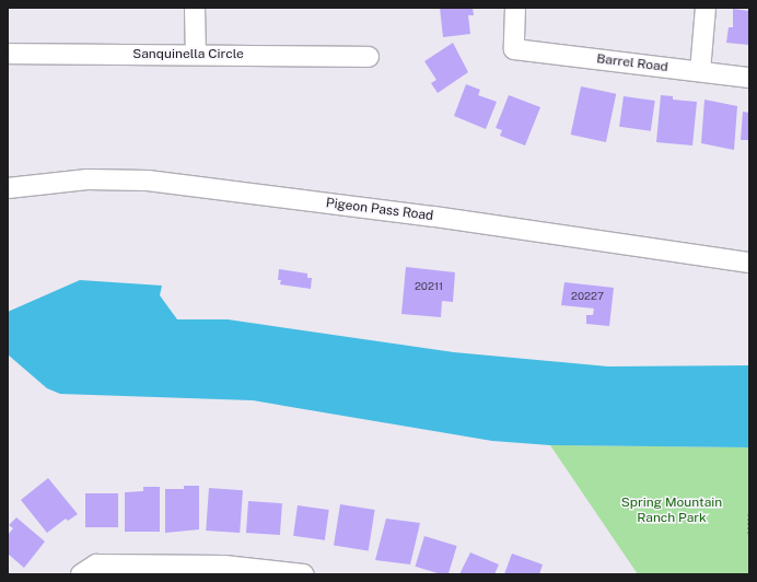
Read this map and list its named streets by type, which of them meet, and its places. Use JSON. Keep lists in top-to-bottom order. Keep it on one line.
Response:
{"streets":{"street":["Sanquinella Circle","Barrel Road","Pigeon Pass Road"]},"parks":["Spring Mountain Ranch Park"],"house_numbers":["20211","20227"]}
